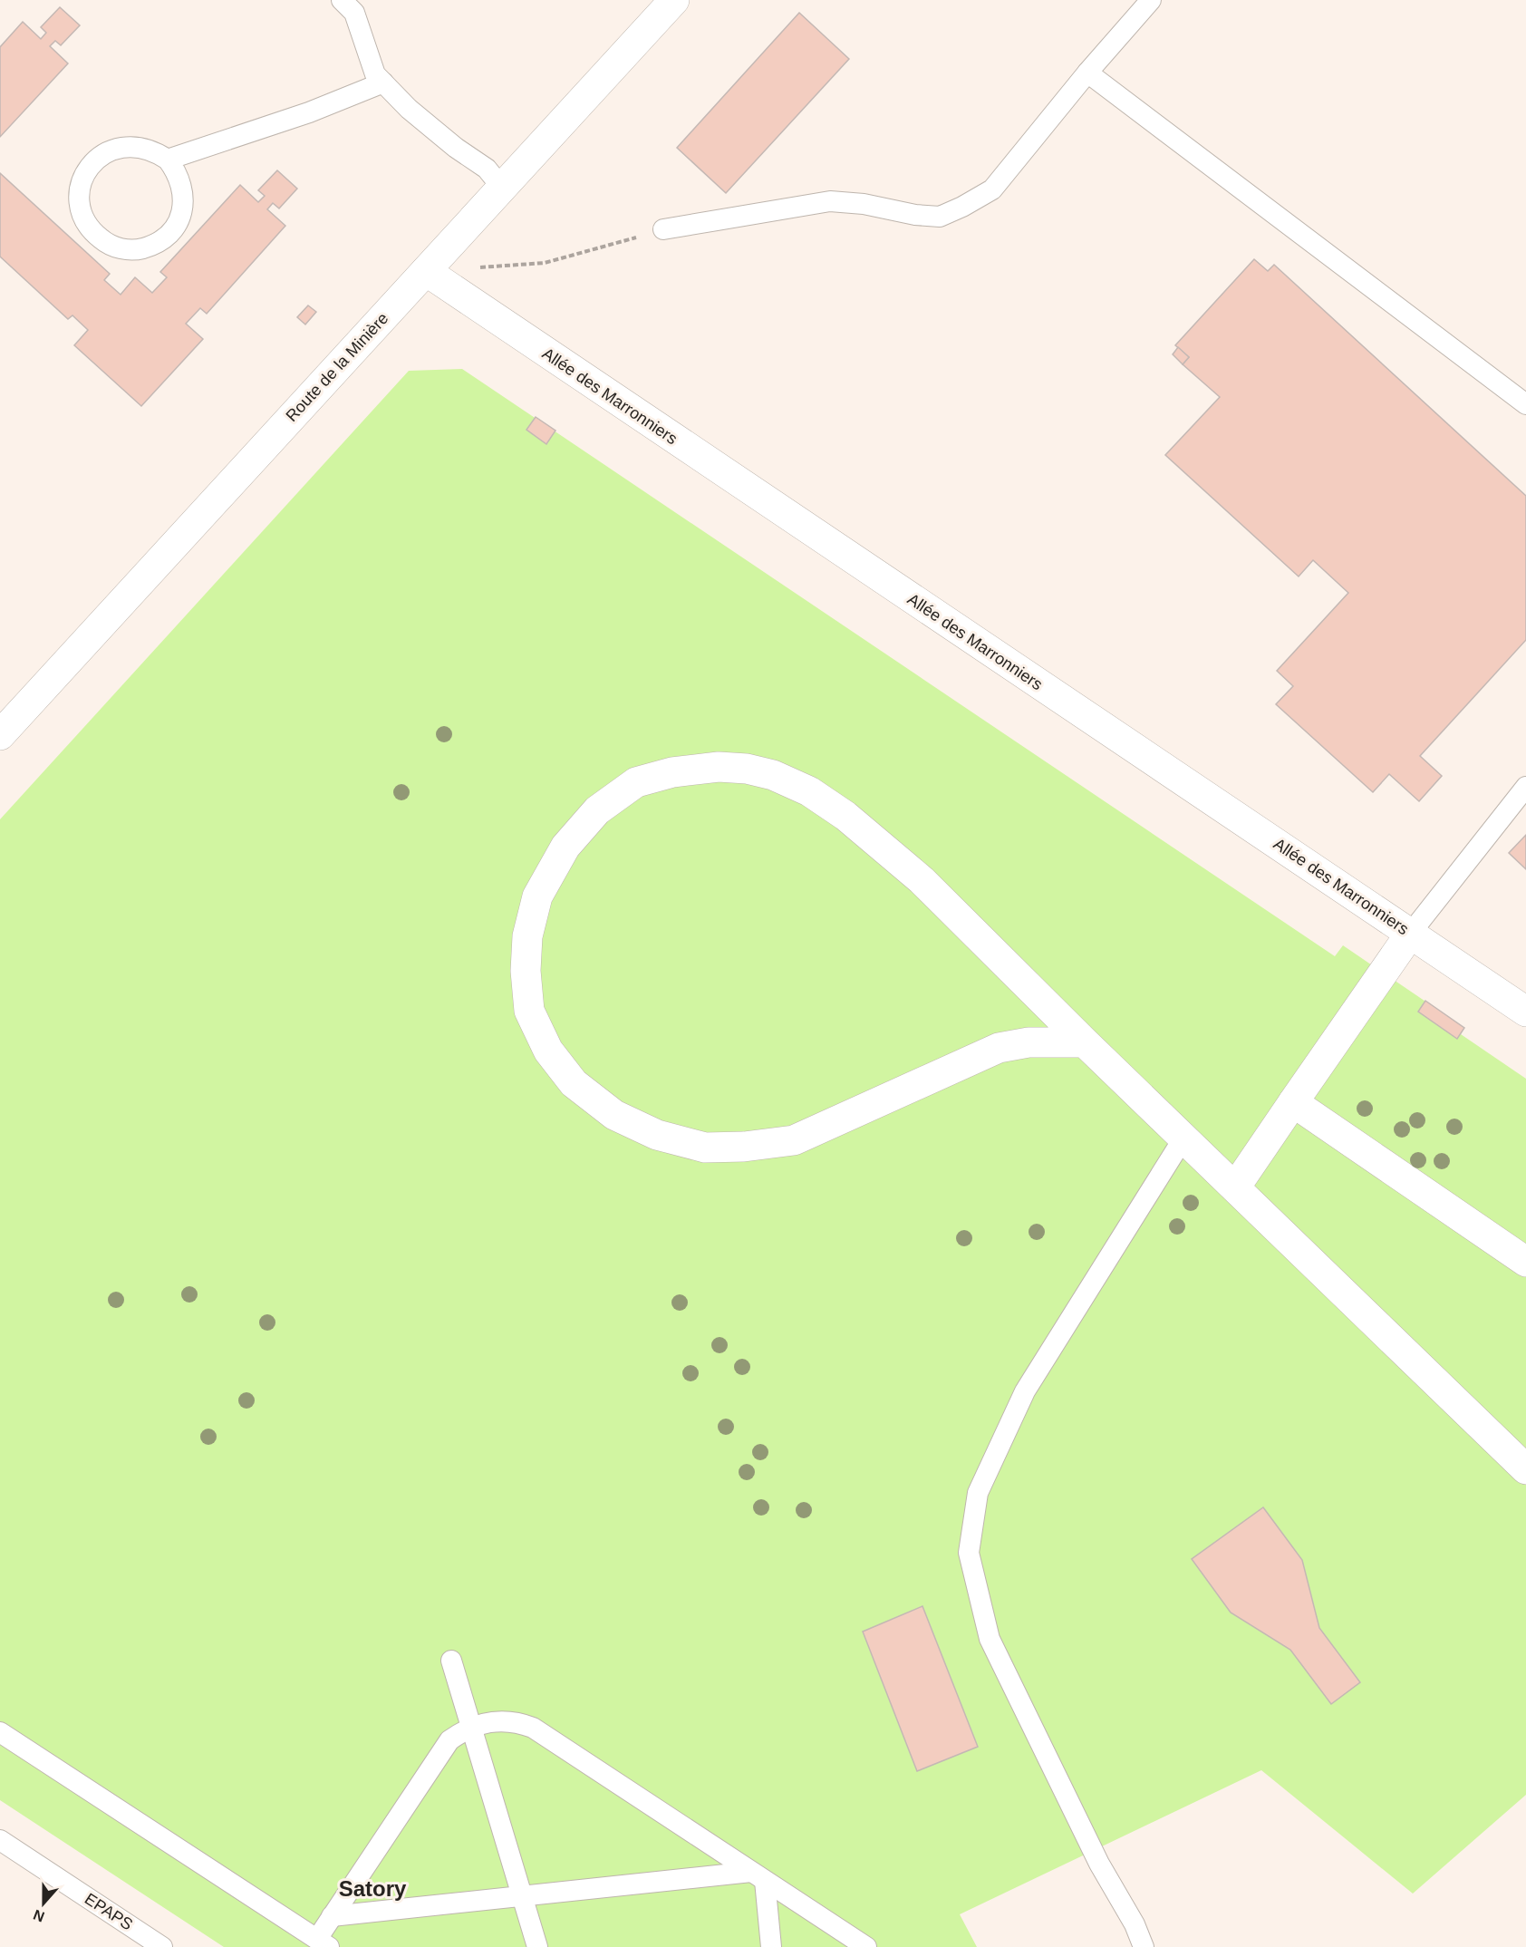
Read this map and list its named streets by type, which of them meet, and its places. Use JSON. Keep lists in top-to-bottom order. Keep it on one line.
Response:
{"streets":{"street":["Route de la Minière","Allée des Marronniers"],"lane":["EPAPS"]},"crossings":[["Route de la Minière","Allée des Marronniers"]],"districts":["Satory"],"north":"bottom"}
